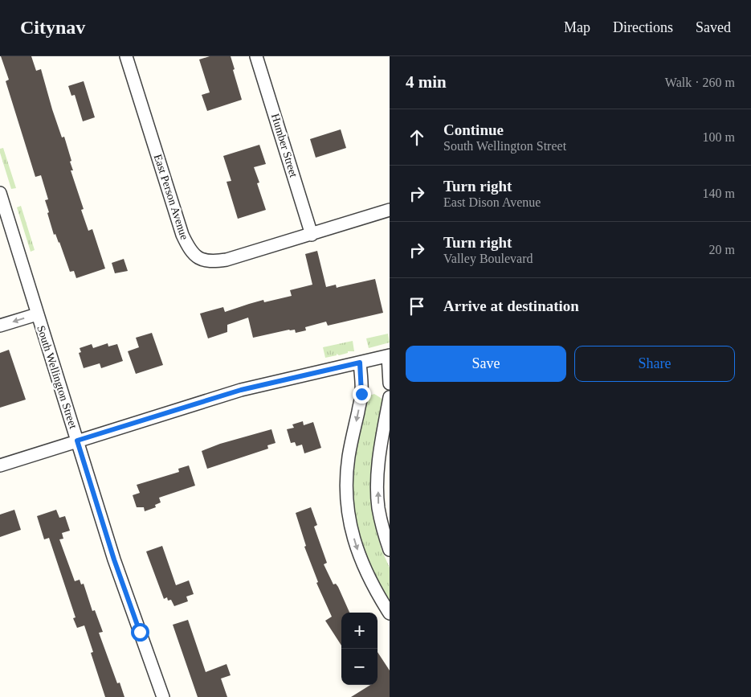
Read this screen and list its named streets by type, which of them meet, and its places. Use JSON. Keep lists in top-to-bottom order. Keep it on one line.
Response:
{"streets":{"street":["Humber Street","East Person Avenue","South Wellington Street"]},"crossings":[["Humber Street","East Person Avenue"]],"page":{"header":"Citynav","nav":["Map","Directions","Saved"],"heading":["4 min","Walk · 260 m"],"list":[["Continue","South Wellington Street","100 m"],["Turn right","East Dison Avenue","140 m"],["Turn right","Valley Boulevard","20 m"],"Arrive at destination"],"buttons":["Save","Share"],"map_buttons":["+","−"]}}
